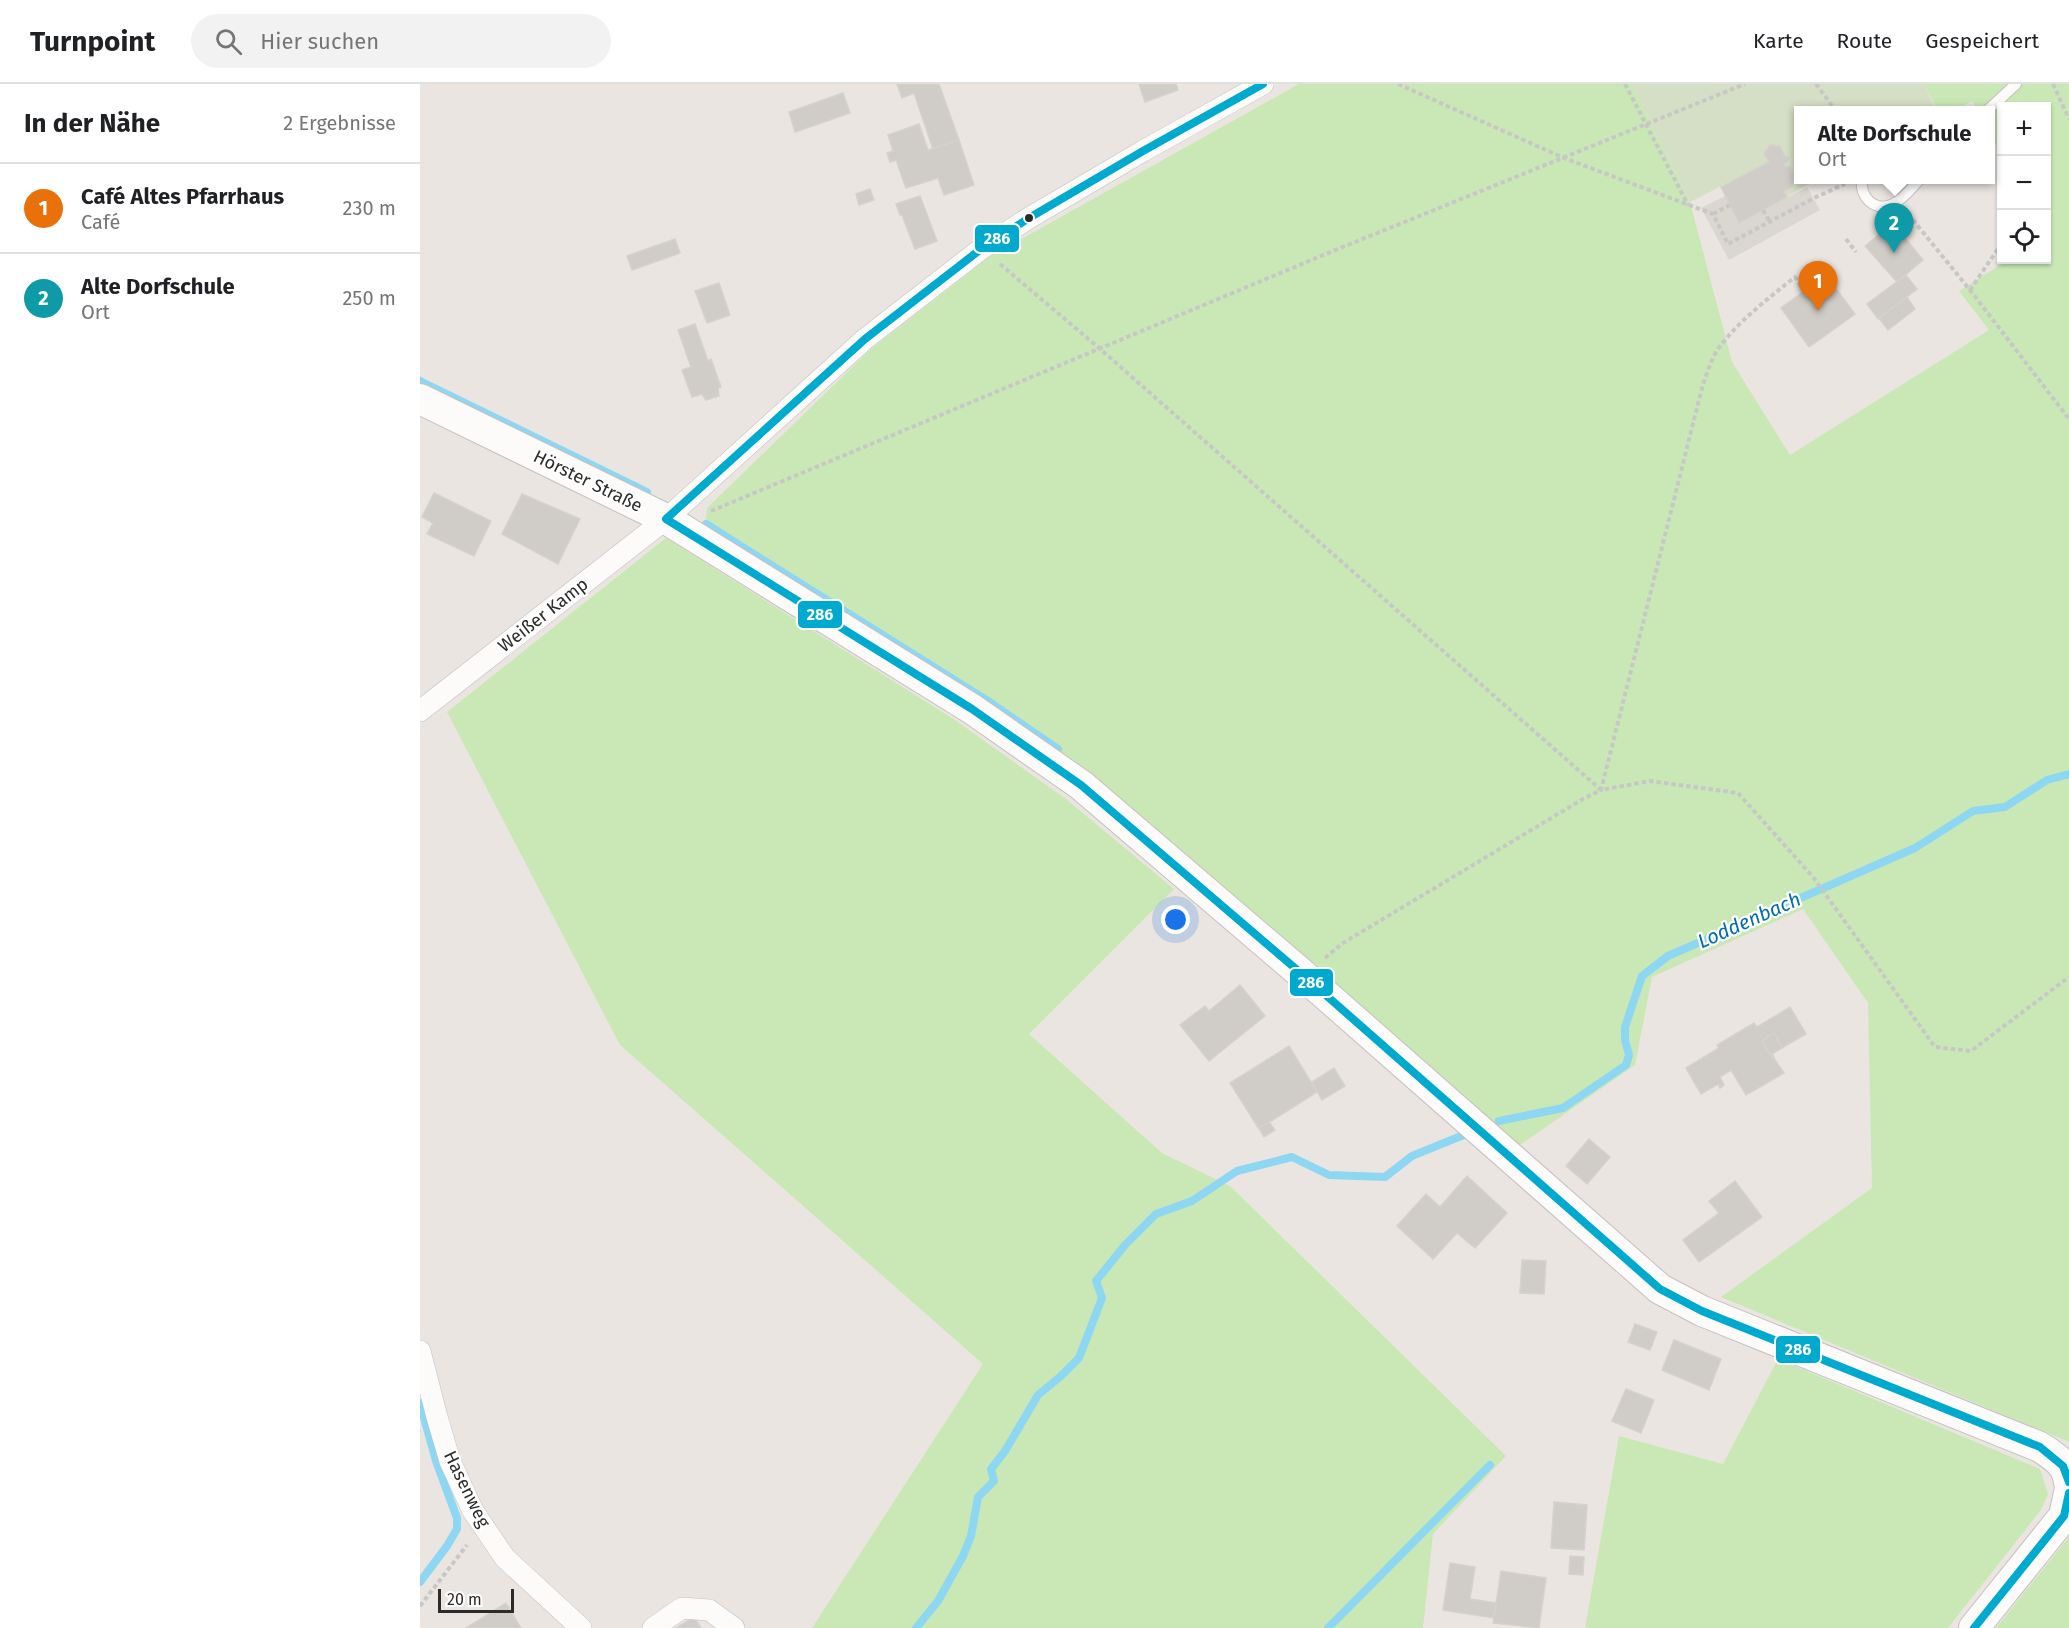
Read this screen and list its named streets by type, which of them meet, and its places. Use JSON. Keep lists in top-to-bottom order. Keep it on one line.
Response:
{"streets":{"street":["Hörster Straße","Weißer Kamp","Hasenweg"]},"crossings":[["Hörster Straße","Weißer Kamp"]],"water":["Loddenbach"],"lines":["transit line 286"],"scale_bar":"20 m","page":{"header":"Turnpoint","search":"Hier suchen","nav":["Karte","Route","Gespeichert"],"heading":["In der Nähe","2 Ergebnisse"],"map_buttons":["+","−"],"popup":["Alte Dorfschule","Ort"],"list":[{"mark":"1","name":"Café Altes Pfarrhaus","note":"Café","value":"230 m"},{"mark":"2","name":"Alte Dorfschule","note":"Ort","value":"250 m"}],"pins":["2","1"],"scale":"20 m"}}
